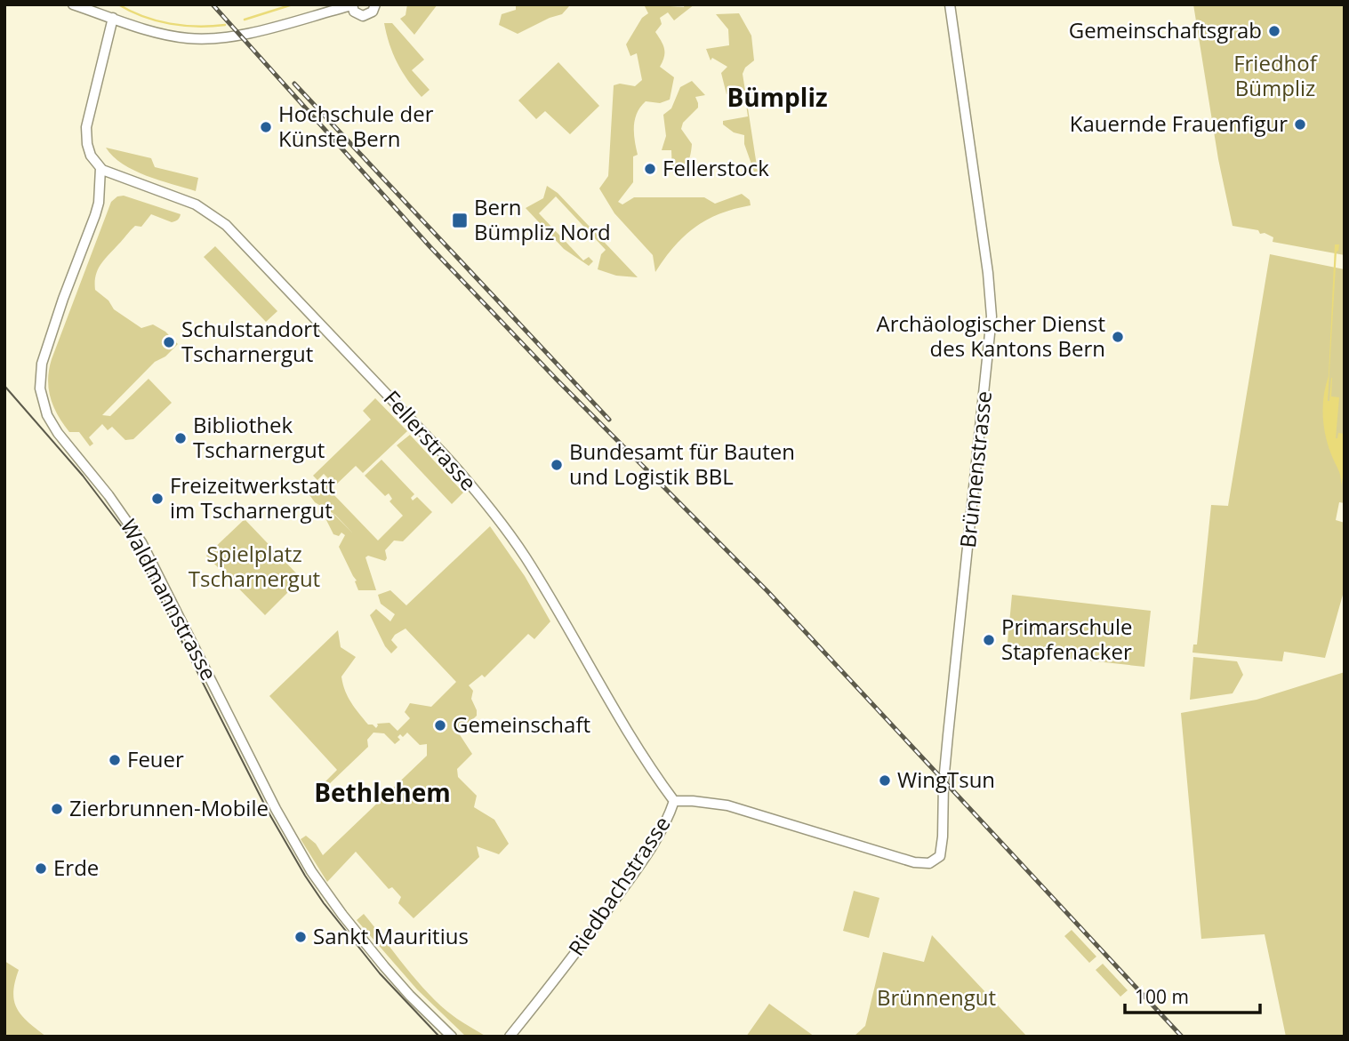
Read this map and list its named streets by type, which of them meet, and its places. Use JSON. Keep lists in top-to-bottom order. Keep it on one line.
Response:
{"streets":{"street":["Fellerstrasse","Brünnenstrasse","Waldmannstrasse","Riedbachstrasse"]},"crossings":[["Fellerstrasse","Waldmannstrasse"],["Fellerstrasse","Riedbachstrasse"],["Brünnenstrasse","Riedbachstrasse"]],"districts":["Bümpliz","Bethlehem"],"parks":["Friedhof Bümpliz","Spielplatz Tscharnergut","Brünnengut"],"places":{"other":["Gemeinschaftsgrab","Kauernde Frauenfigur","Hochschule der Künste Bern","Fellerstock","Archäologischer Dienst des Kantons Bern","Schulstandort Tscharnergut","Bibliothek Tscharnergut","Bundesamt für Bauten und Logistik BBL","Freizeitwerkstatt im Tscharnergut","Primarschule Stapfenacker","Gemeinschaft","Feuer","WingTsun","Zierbrunnen-Mobile","Erde","Sankt Mauritius"],"transit":["Bern Bümpliz Nord"]},"scale_bar":"100 m"}
